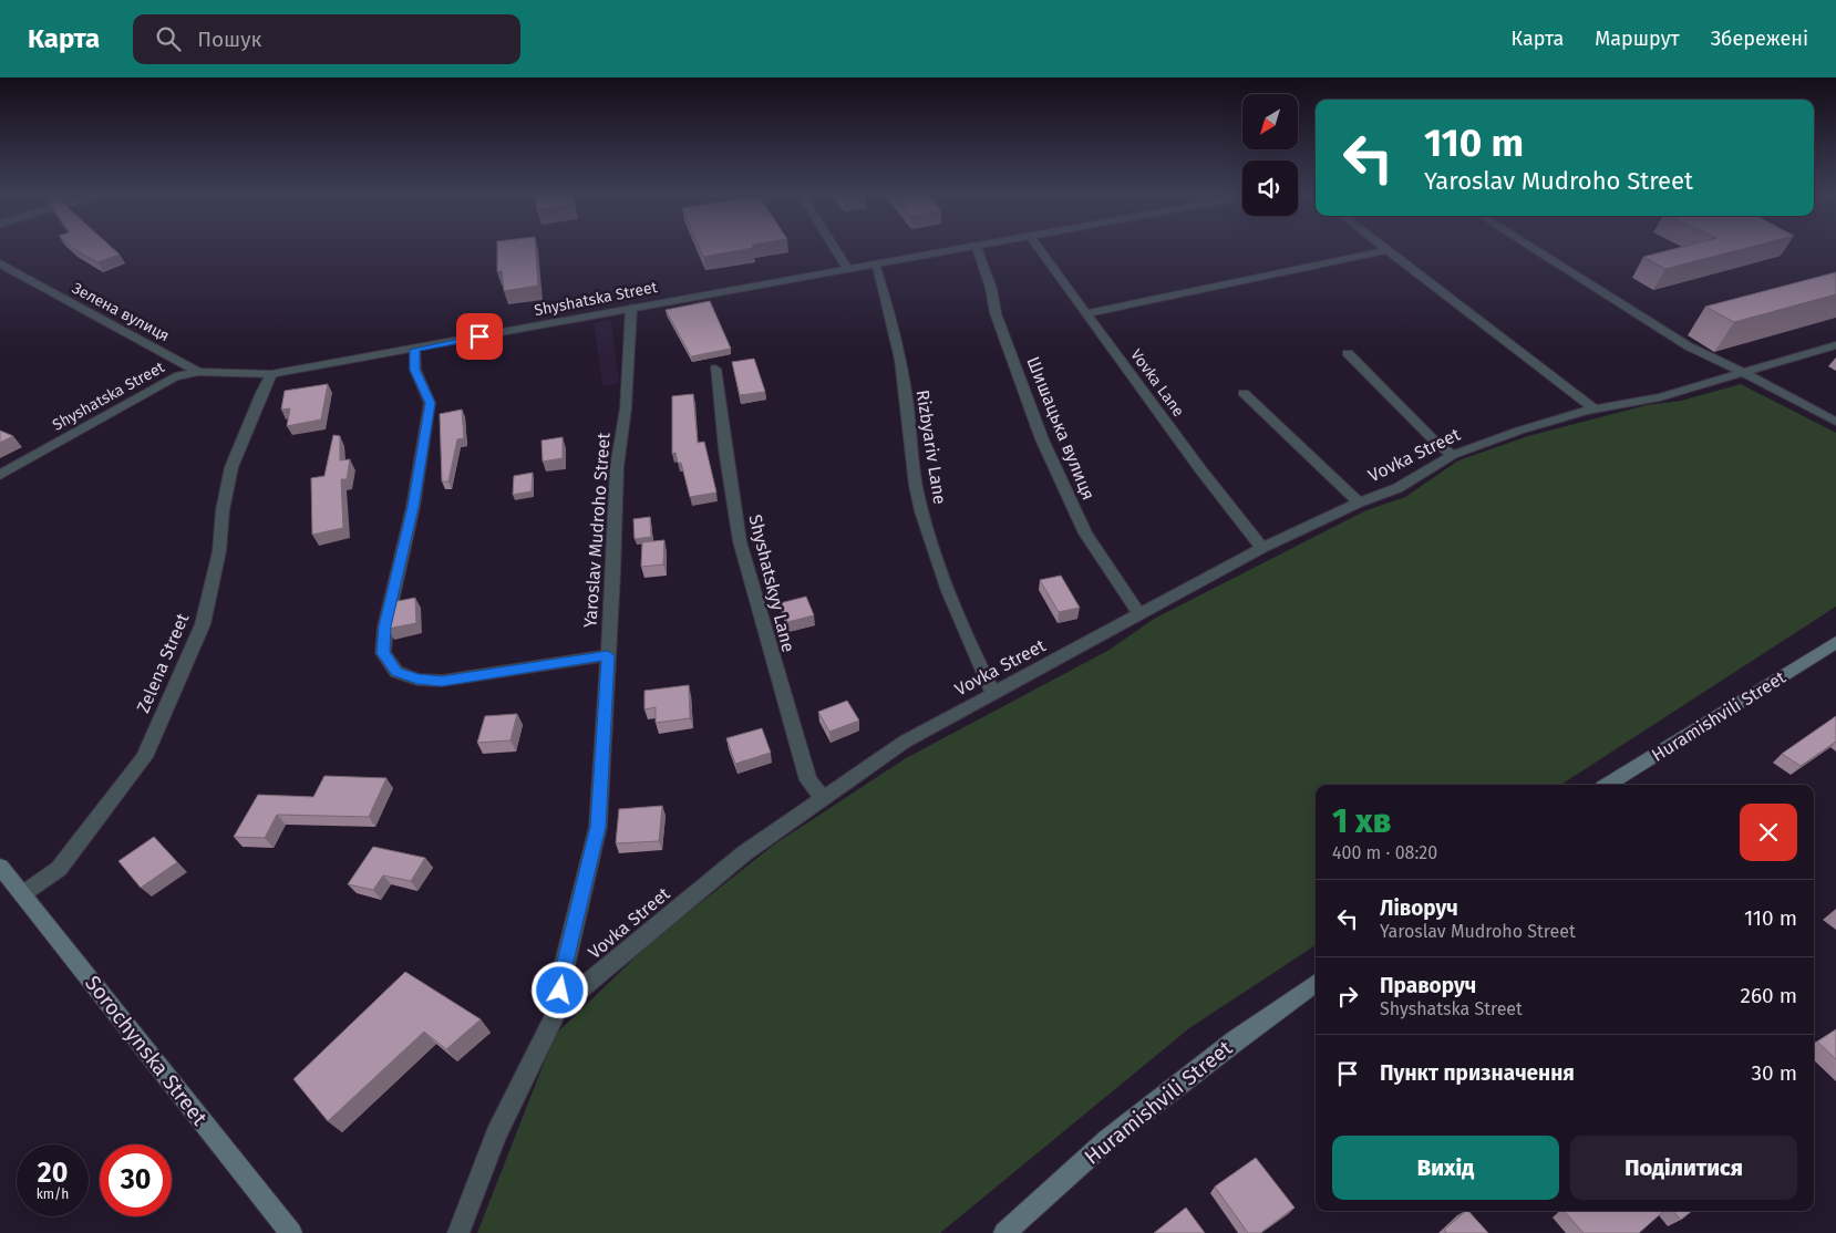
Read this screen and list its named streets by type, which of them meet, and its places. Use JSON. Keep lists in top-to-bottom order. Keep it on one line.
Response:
{"streets":{"main road":["Huramishvili Street","Sorochynska Street"],"street":["Shyshatska Street","Зелена вулиця","Vovka Lane","Шишацька вулиця","Rizbyariv Lane","Vovka Street","Yaroslav Mudroho Street","Shyshatskyy Lane","Zelena Street"]},"crossings":[["Shyshatska Street","Зелена вулиця"],["Shyshatska Street","Rizbyariv Lane"],["Shyshatska Street","Yaroslav Mudroho Street"],["Shyshatska Street","Zelena Street"],["Vovka Lane","Vovka Street"],["Шишацька вулиця","Vovka Street"],["Rizbyariv Lane","Vovka Street"],["Vovka Street","Yaroslav Mudroho Street"],["Vovka Street","Shyshatskyy Lane"],["Zelena Street","Sorochynska Street"]],"north":"bottom left","page":{"header":"Карта","search":"Пошук","nav":["Карта","Маршрут","Збережені"],"turn":["110 m","Yaroslav Mudroho Street"],"heading":["1 хв","400 m · 08:20"],"list":[{"name":"Ліворуч","note":"Yaroslav Mudroho Street","value":"110 m"},{"name":"Праворуч","note":"Shyshatska Street","value":"260 m"},{"name":"Пункт призначення","value":"30 m"}],"buttons":["Вихід","Поділитися"],"speed":"20 km/h","limit":"30"}}
